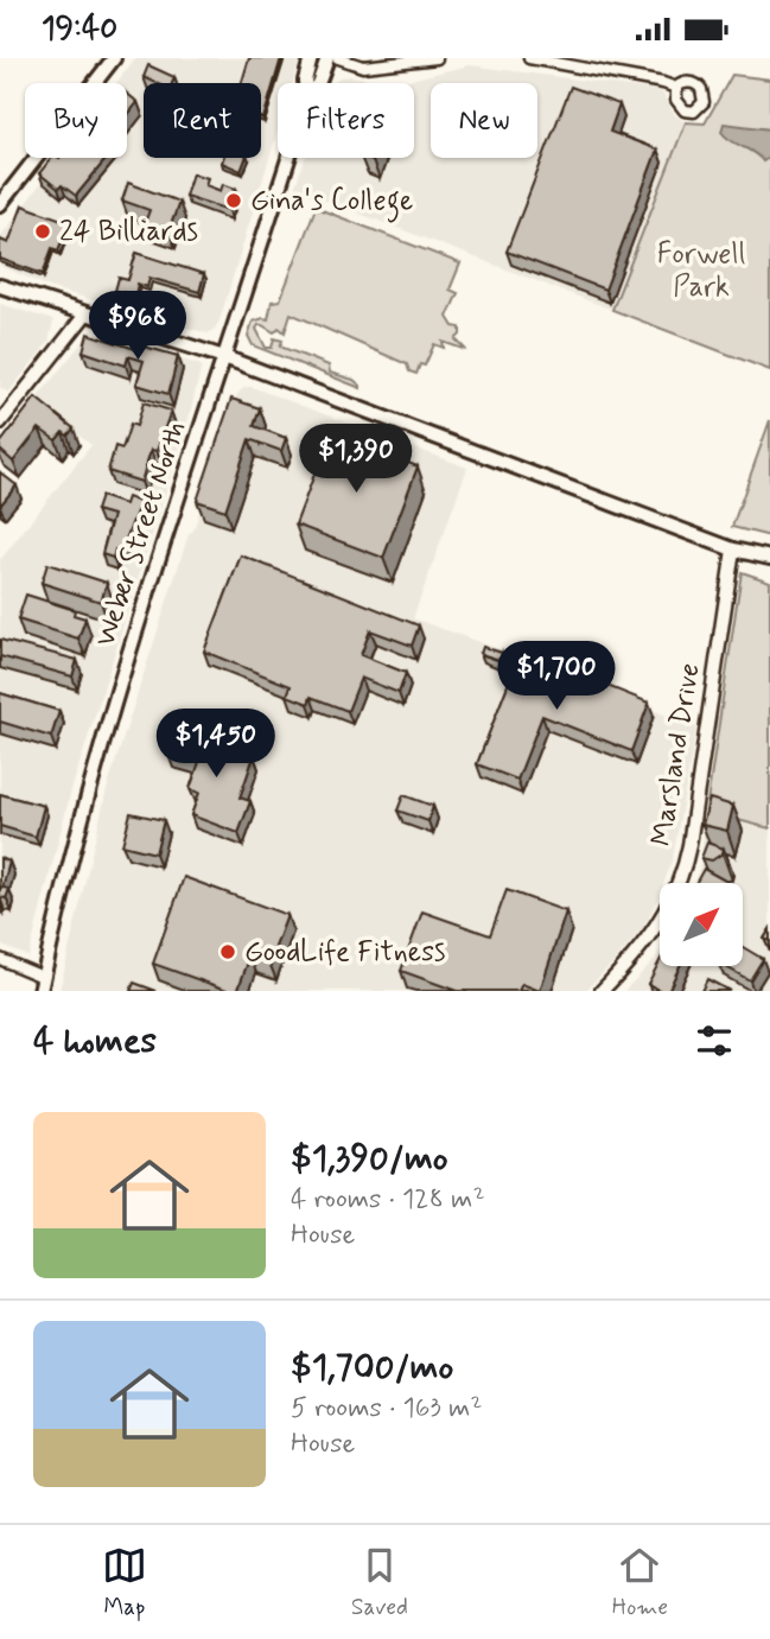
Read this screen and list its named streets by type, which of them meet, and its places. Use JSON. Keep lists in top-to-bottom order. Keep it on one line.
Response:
{"streets":{"main road":["Weber Street North"],"street":["Marsland Drive"]},"parks":["Forwell Park"],"places":["Gina's College","24 Billiards","GoodLife Fitness"],"north":"top right","page":{"status":"19:40","chip":["Buy","Rent","Filters","New"],"price":["$968","$1,390","$1,700","$1,450"],"heading":"4 homes","list":[{"name":"$1,390/mo","note":"4 rooms · 128 m² · House"},{"name":"$1,700/mo","note":"5 rooms · 163 m² · House"}],"tabs":["Map","Saved","Home"]}}
